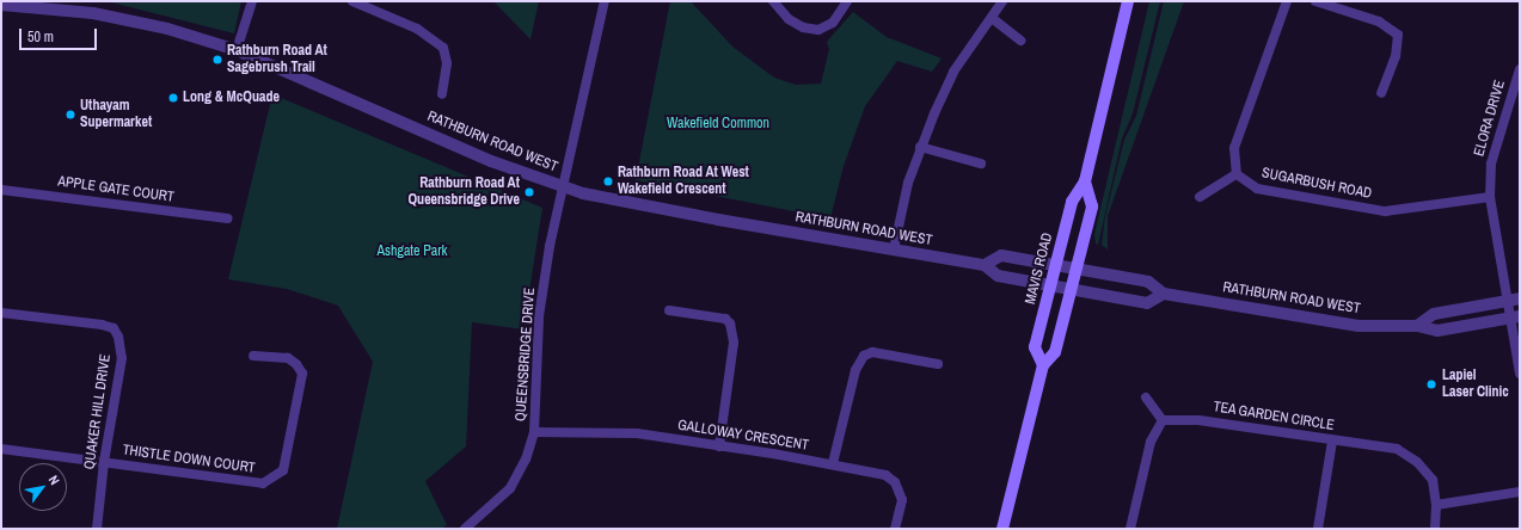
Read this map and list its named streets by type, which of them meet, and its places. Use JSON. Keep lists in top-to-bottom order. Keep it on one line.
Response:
{"streets":{"main road":["MAVIS ROAD"],"street":["ELORA DRIVE","RATHBURN ROAD WEST","SUGARBUSH ROAD","APPLE GATE COURT","QUEENSBRIDGE DRIVE","QUAKER HILL DRIVE","TEA GARDEN CIRCLE","GALLOWAY CRESCENT","THISTLE DOWN COURT"]},"crossings":[["ELORA DRIVE","RATHBURN ROAD WEST"],["ELORA DRIVE","SUGARBUSH ROAD"],["RATHBURN ROAD WEST","MAVIS ROAD"],["RATHBURN ROAD WEST","QUEENSBRIDGE DRIVE"],["QUEENSBRIDGE DRIVE","GALLOWAY CRESCENT"],["QUAKER HILL DRIVE","THISTLE DOWN COURT"]],"parks":["Wakefield Common","Ashgate Park"],"places":["Rathburn Road At Sagebrush Trail","Long & McQuade","Uthayam Supermarket","Rathburn Road At West Wakefield Crescent","Rathburn Road At Queensbridge Drive","Lapiel Laser Clinic"],"scale_bar":"50 m","north":"top right"}
